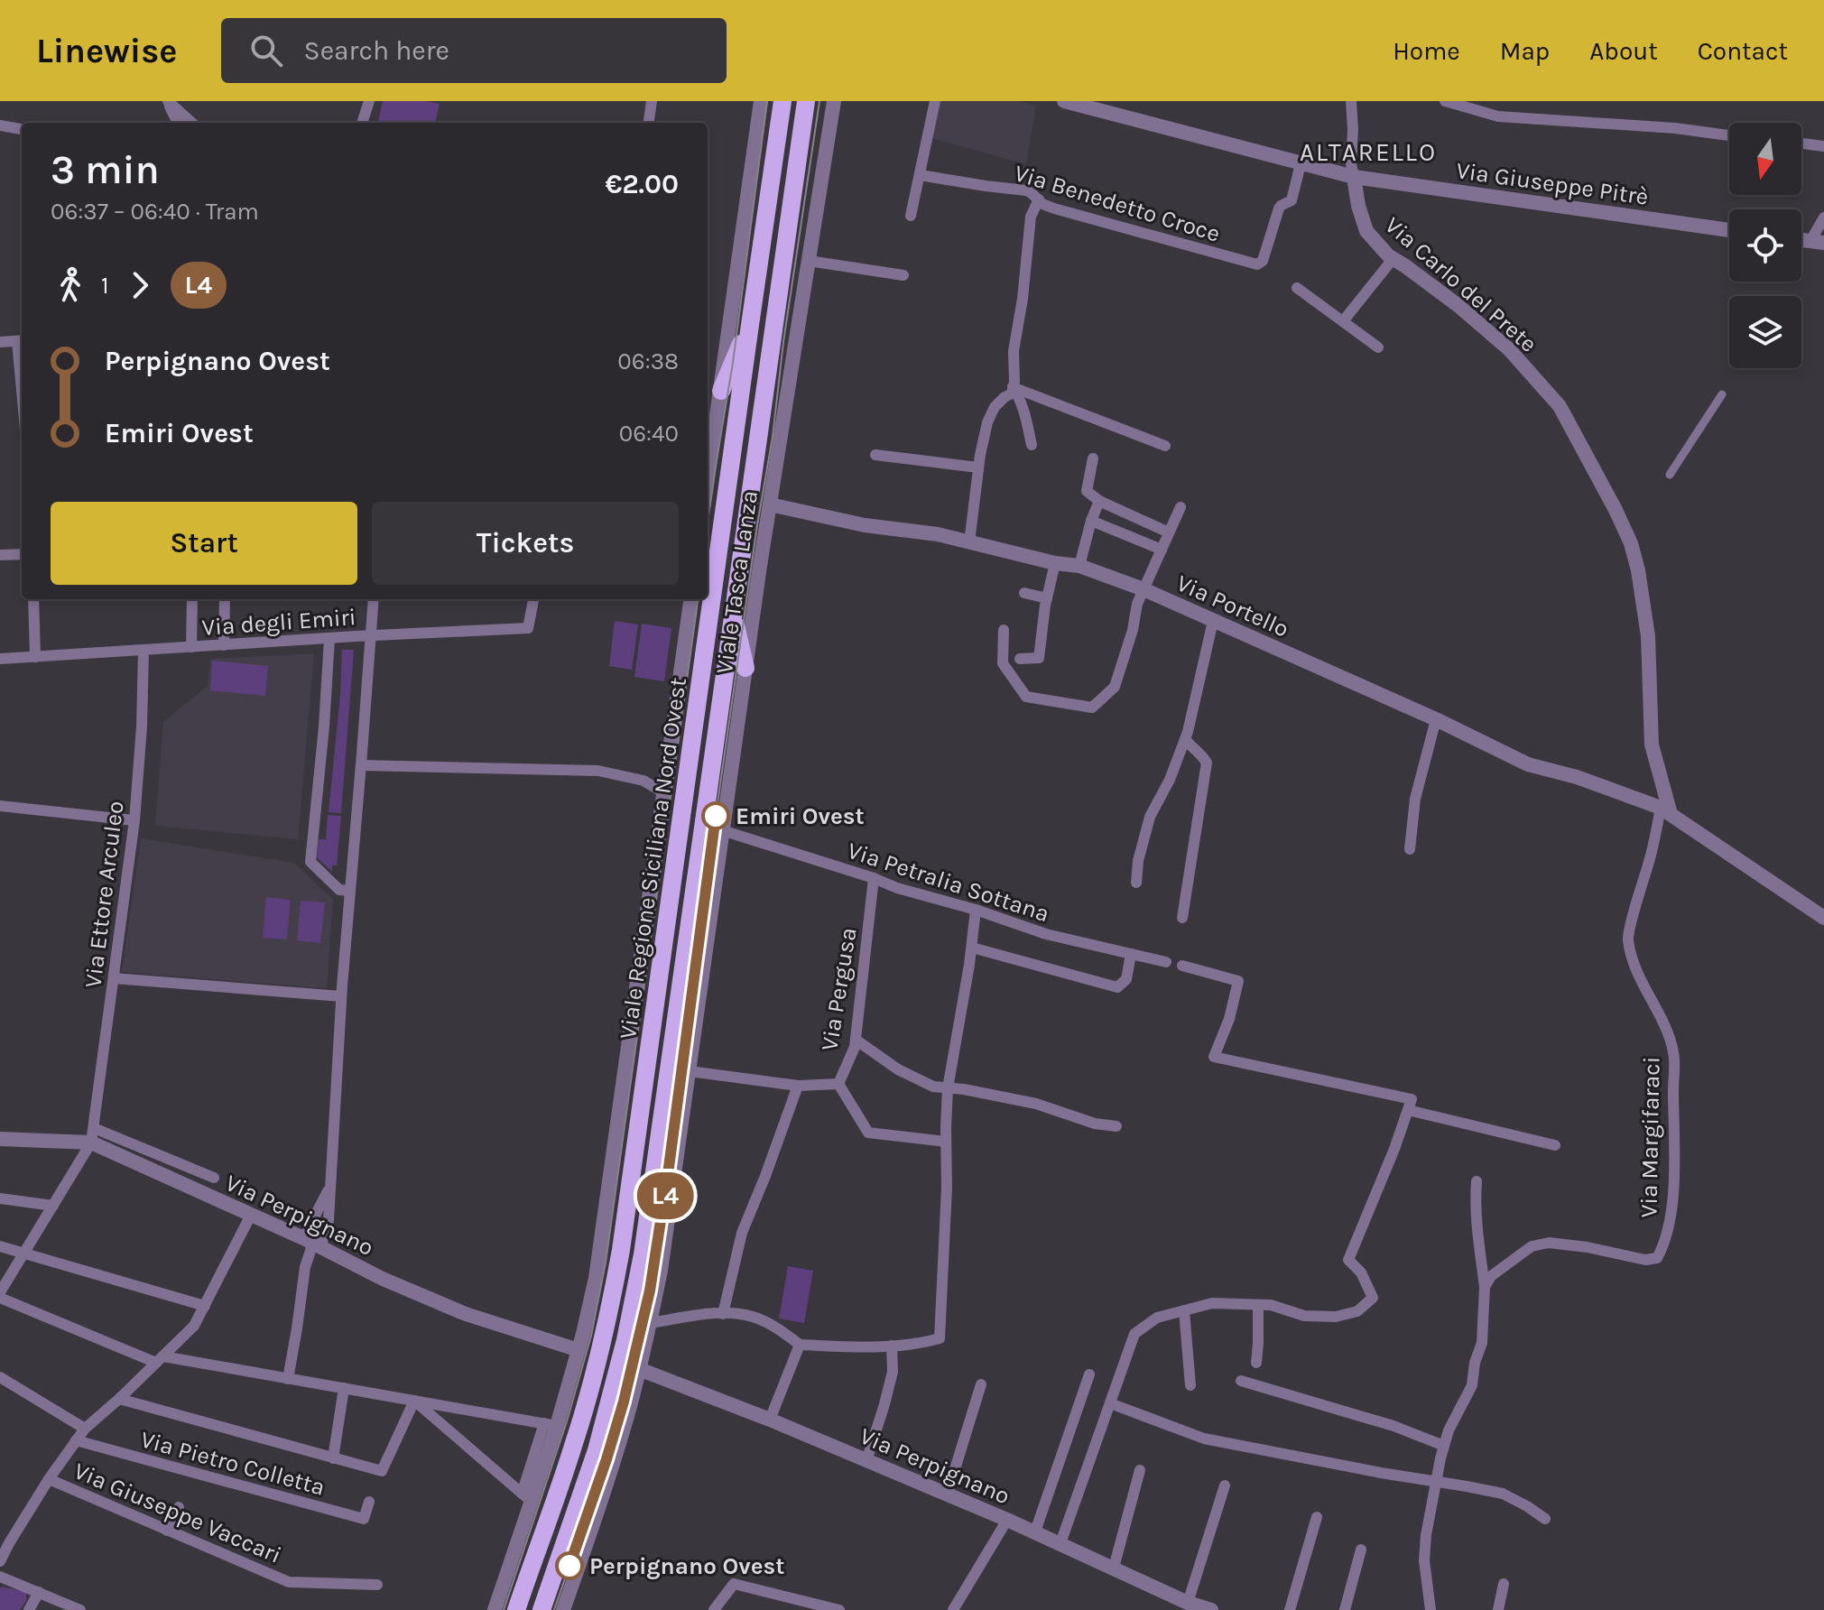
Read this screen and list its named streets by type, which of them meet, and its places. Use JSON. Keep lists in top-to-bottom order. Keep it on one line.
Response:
{"streets":{"main road":["Viale Regione Siciliana Nord Ovest"],"street":["Via Giuseppe Pitrè","Via Benedetto Croce","Via Carlo del Prete","Viale Tasca Lanza","Via Portello","Via degli Emiri","Via Petralia Sottana","Via Ettore Arculeo","Via Pergusa","Via Margifaraci","Via Perpignano","Via Pietro Colletta","Via Giuseppe Vaccari"]},"crossings":[["Via Giuseppe Pitrè","Via Benedetto Croce"],["Via Giuseppe Pitrè","Via Carlo del Prete"],["Via Carlo del Prete","Via Portello"],["Via Carlo del Prete","Via Margifaraci"],["Viale Tasca Lanza","Via Portello"],["Viale Tasca Lanza","Via Petralia Sottana"],["Viale Tasca Lanza","Via Pergusa"],["Via Portello","Via Margifaraci"],["Via degli Emiri","Via Ettore Arculeo"],["Viale Regione Siciliana Nord Ovest","Via Perpignano"],["Via Petralia Sottana","Via Pergusa"],["Via Ettore Arculeo","Via Perpignano"]],"districts":["ALTARELLO"],"places":["Emiri Ovest","Perpignano Ovest"],"lines":["tram line L4"],"north":"bottom","page":{"header":"Linewise","search":"Search here","nav":["Home","Map","About","Contact"],"on_map":"L4","heading":["3 min","06:37 – 06:40 · Tram","€2.00"],"legs":["1","L4"],"list":[{"name":"Perpignano Ovest","value":"06:38"},{"name":"Emiri Ovest","value":"06:40"}],"buttons":["Start","Tickets"]}}
